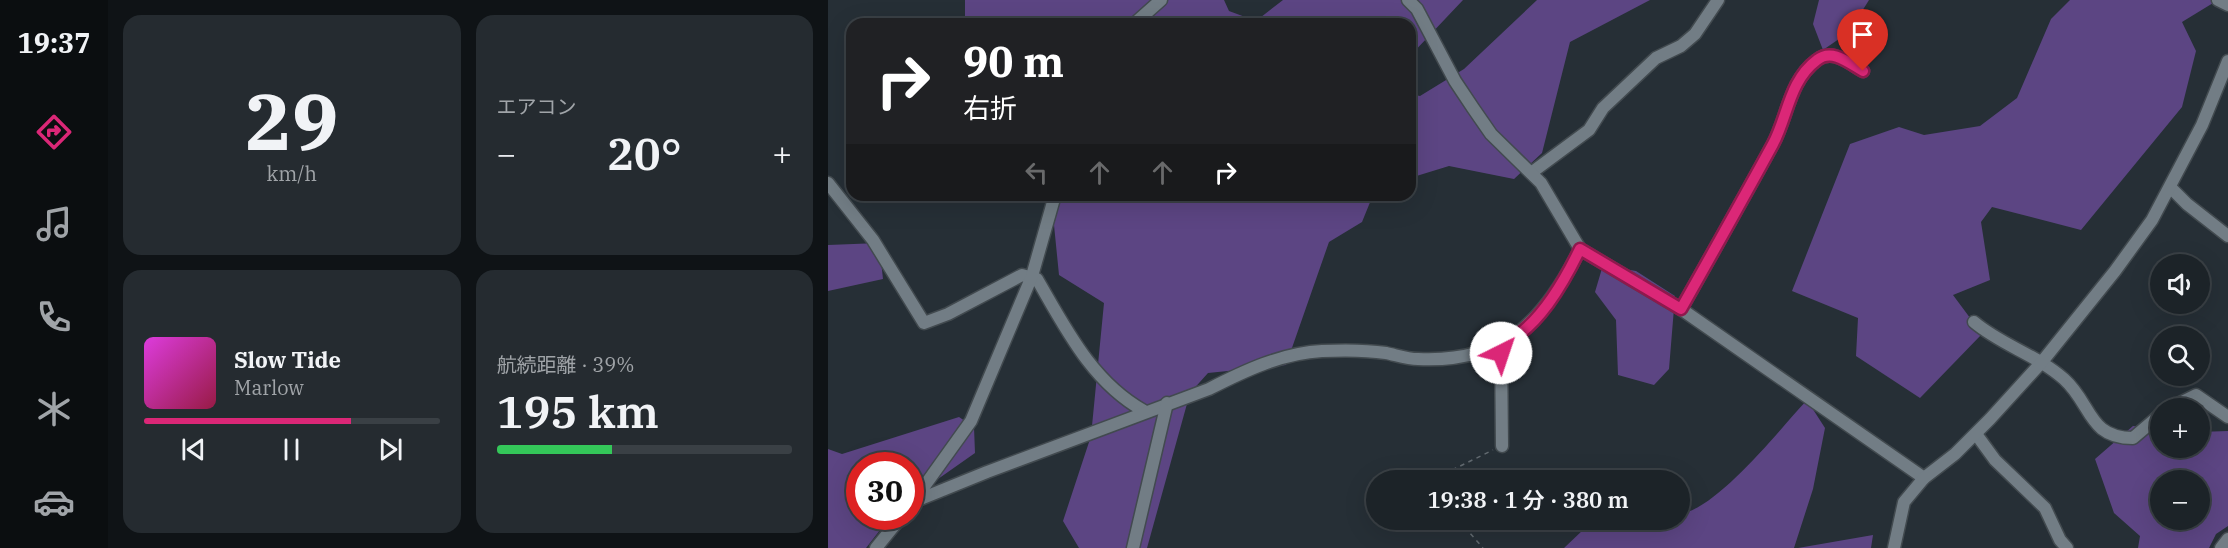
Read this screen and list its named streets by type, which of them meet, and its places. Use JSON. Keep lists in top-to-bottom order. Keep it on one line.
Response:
{"page":{"tabs":"19:37","tile":[["29","km/h"],"エアコン",["航続距離 · 39%","195 km"]],"turn":["90 m","右折"],"heat":["−","20°","+"],"map_buttons":["+","−"],"song":["Slow Tide","Marlow"],"limit":"30","trip":"19:38 · 1 分 · 380 m"}}
